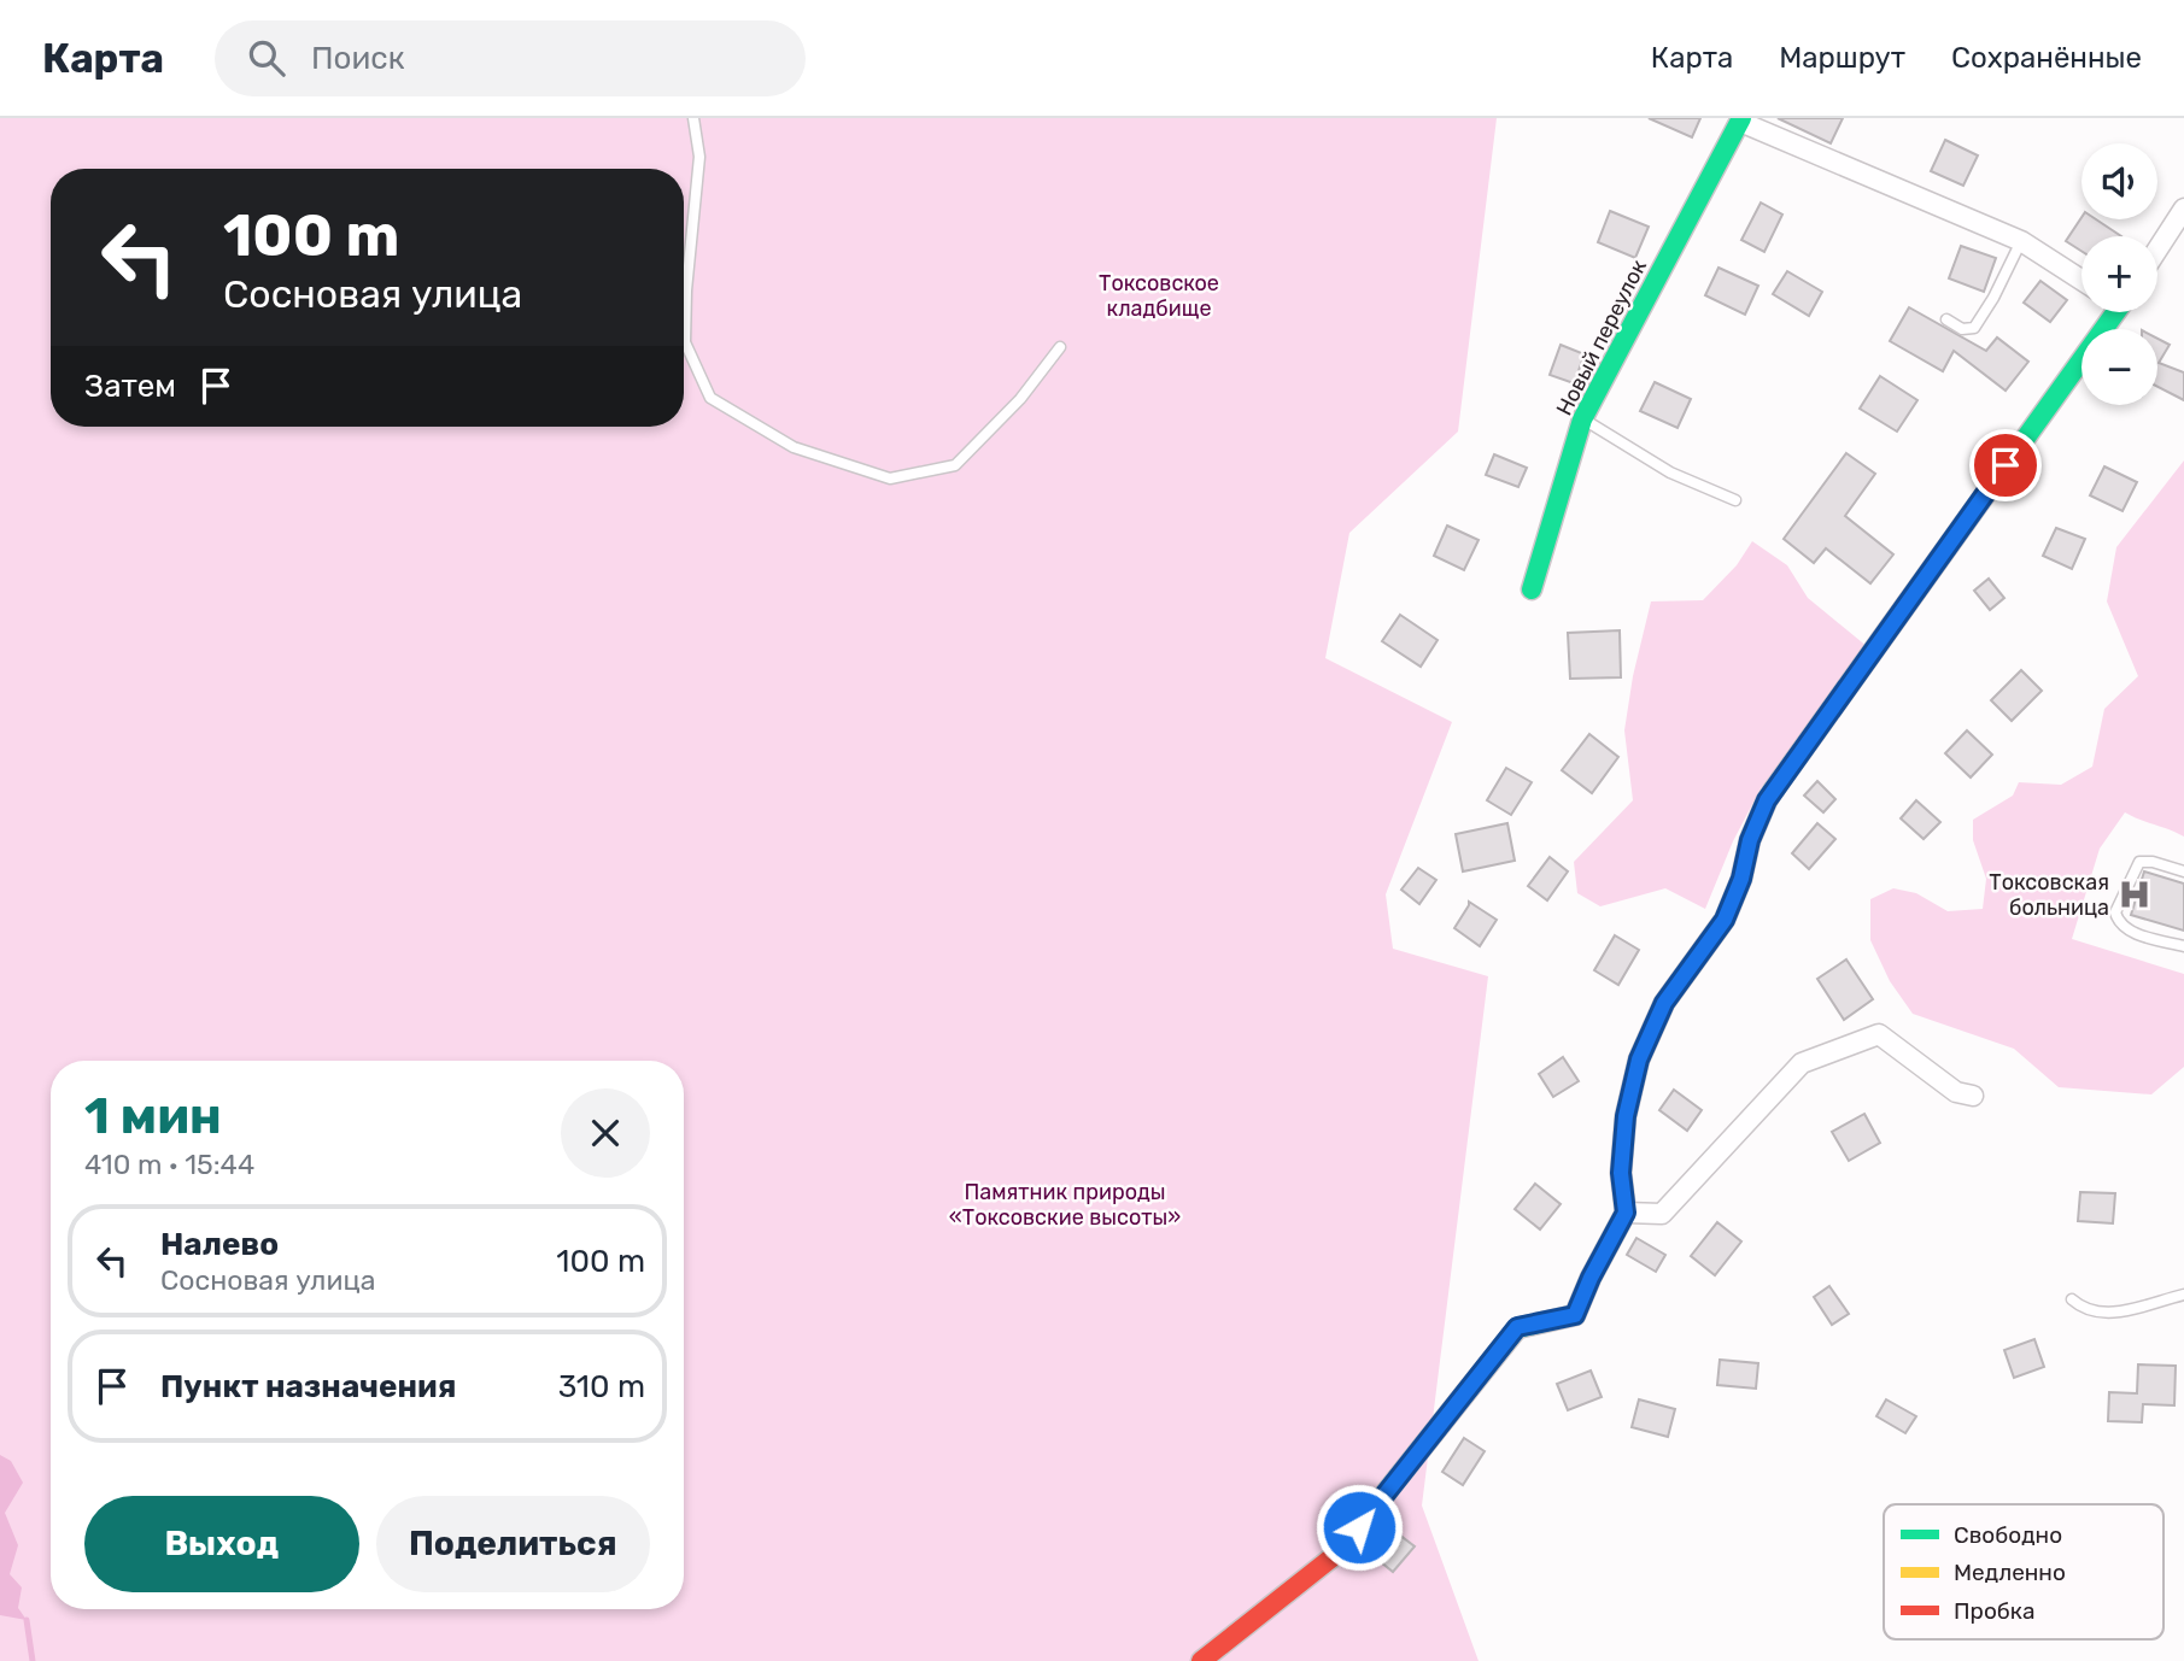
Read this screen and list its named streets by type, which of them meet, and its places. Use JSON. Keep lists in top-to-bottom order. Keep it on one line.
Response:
{"streets":{"street":["Новый переулок"]},"parks":["Токсовское кладбище","Памятник природы «Токсовские высоты»"],"places":{"hospital":["Токсовская больница"]},"legend":["Свободно","Медленно","Пробка"],"page":{"header":"Карта","search":"Поиск","nav":["Карта","Маршрут","Сохранённые"],"map_buttons":["+","−"],"turn":["100 m","Сосновая улица"],"then":"Затем","heading":["1 мин","410 m · 15:44"],"list":[{"name":"Налево","note":"Сосновая улица","value":"100 m"},{"name":"Пункт назначения","value":"310 m"}],"buttons":["Выход","Поделиться"]}}
